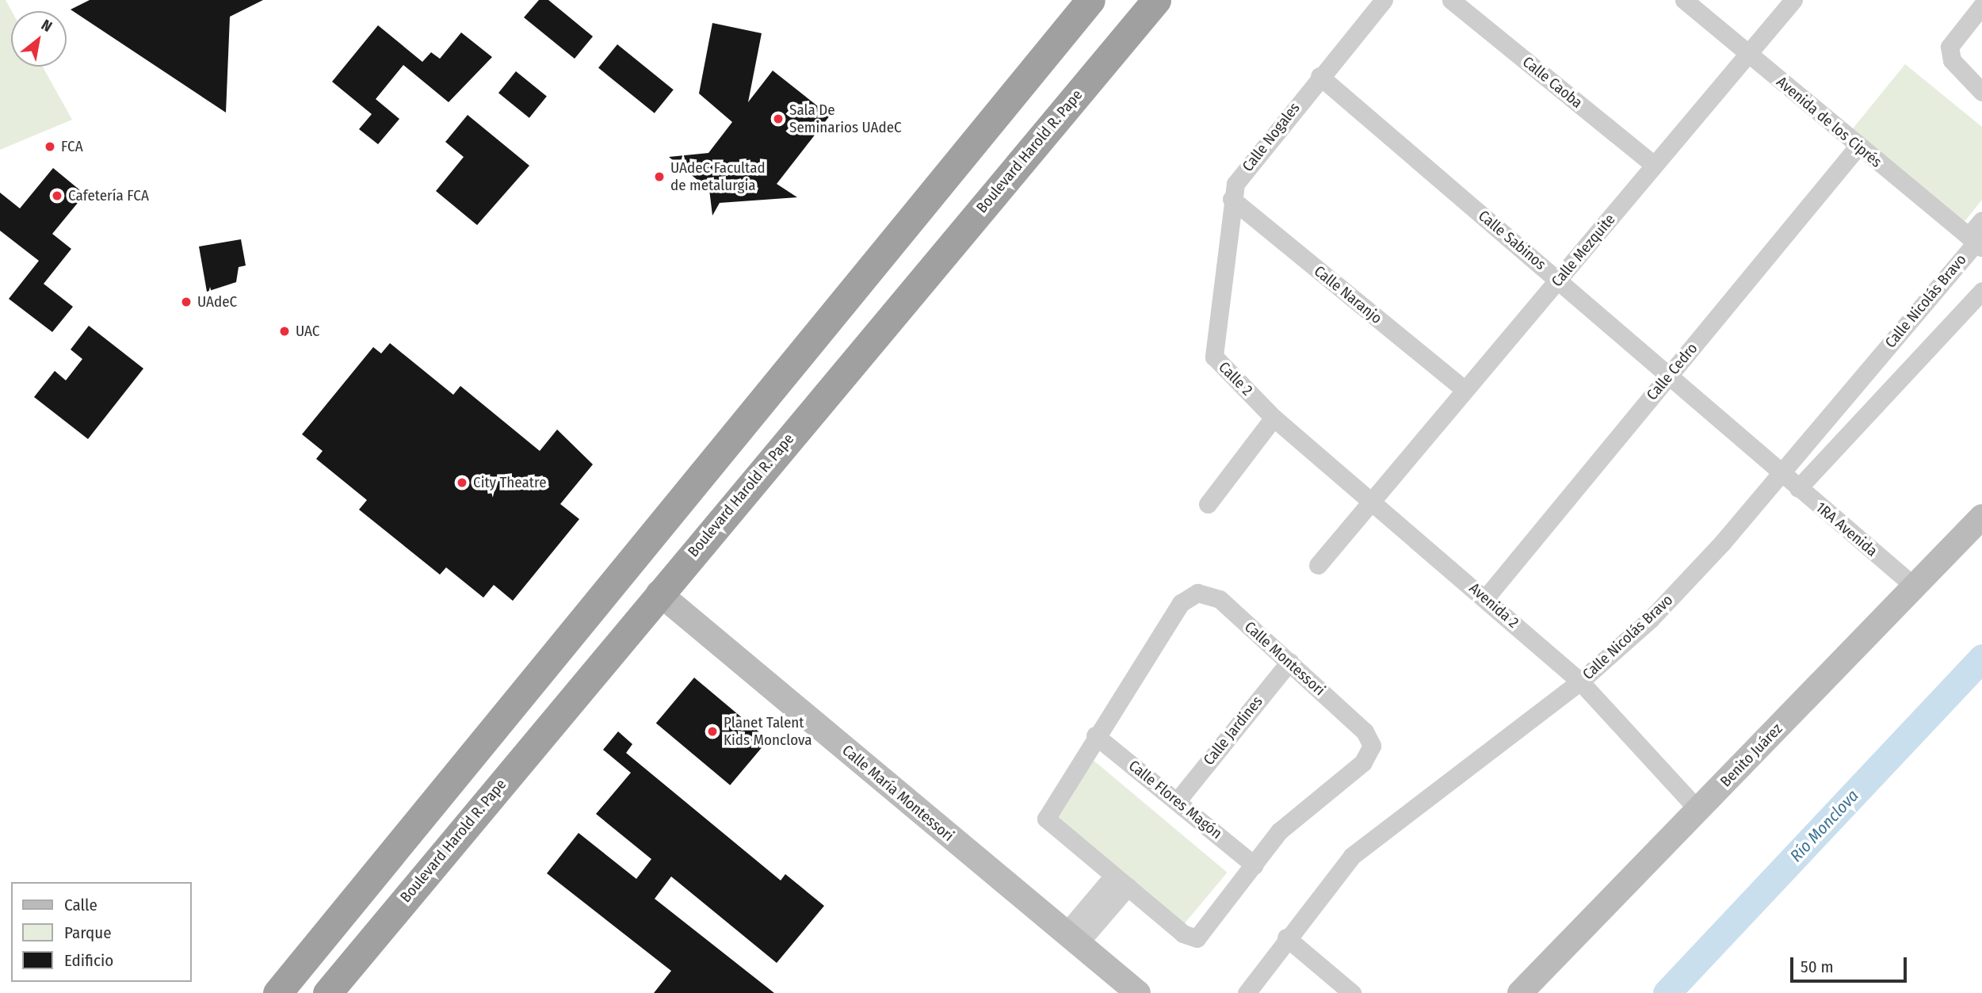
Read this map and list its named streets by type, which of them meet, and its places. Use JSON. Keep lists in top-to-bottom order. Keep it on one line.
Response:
{"streets":{"highway":["Boulevard Harold R. Pape"],"main road":["Benito Juárez","Calle María Montessori"],"street":["Calle Caoba","Avenida de los Ciprés","Calle Nogales","Calle Sabinos","Calle Mezquite","Calle Naranjo","Calle Nicolás Bravo","Calle Cedro","Calle 2","1RA Avenida","Avenida 2","Calle Montessori","Calle Jardines","Calle Flores Magón"]},"crossings":[["Calle Caoba","Calle Mezquite"],["Avenida de los Ciprés","Calle Mezquite"],["Avenida de los Ciprés","Calle Nicolás Bravo"],["Avenida de los Ciprés","Calle Cedro"],["Calle Nogales","Calle Sabinos"],["Calle Nogales","Calle Naranjo"],["Calle Nogales","Calle 2"],["Boulevard Harold R. Pape","Calle María Montessori"],["Calle Sabinos","Calle Mezquite"],["Calle Sabinos","Calle Nicolás Bravo"],["Calle Sabinos","Calle Cedro"],["Calle Sabinos","1RA Avenida"],["Calle Mezquite","Calle Naranjo"],["Calle Mezquite","Avenida 2"],["Calle Nicolás Bravo","1RA Avenida"],["Calle Nicolás Bravo","Avenida 2"],["Calle Cedro","Avenida 2"],["Calle 2","Avenida 2"],["1RA Avenida","Benito Juárez"],["Avenida 2","Benito Juárez"],["Calle Montessori","Calle Jardines"],["Calle Montessori","Calle Flores Magón"],["Calle Jardines","Calle Flores Magón"]],"water":["Río Monclova"],"places":["Sala De Seminarios UAdeC","FCA","UAdeC Facultad de metalurgia","Cafetería FCA","UAdeC","UAC","City Theatre","Planet Talent Kids Monclova"],"legend":["Calle","Parque","Edificio"],"scale_bar":"50 m","north":"top right"}
